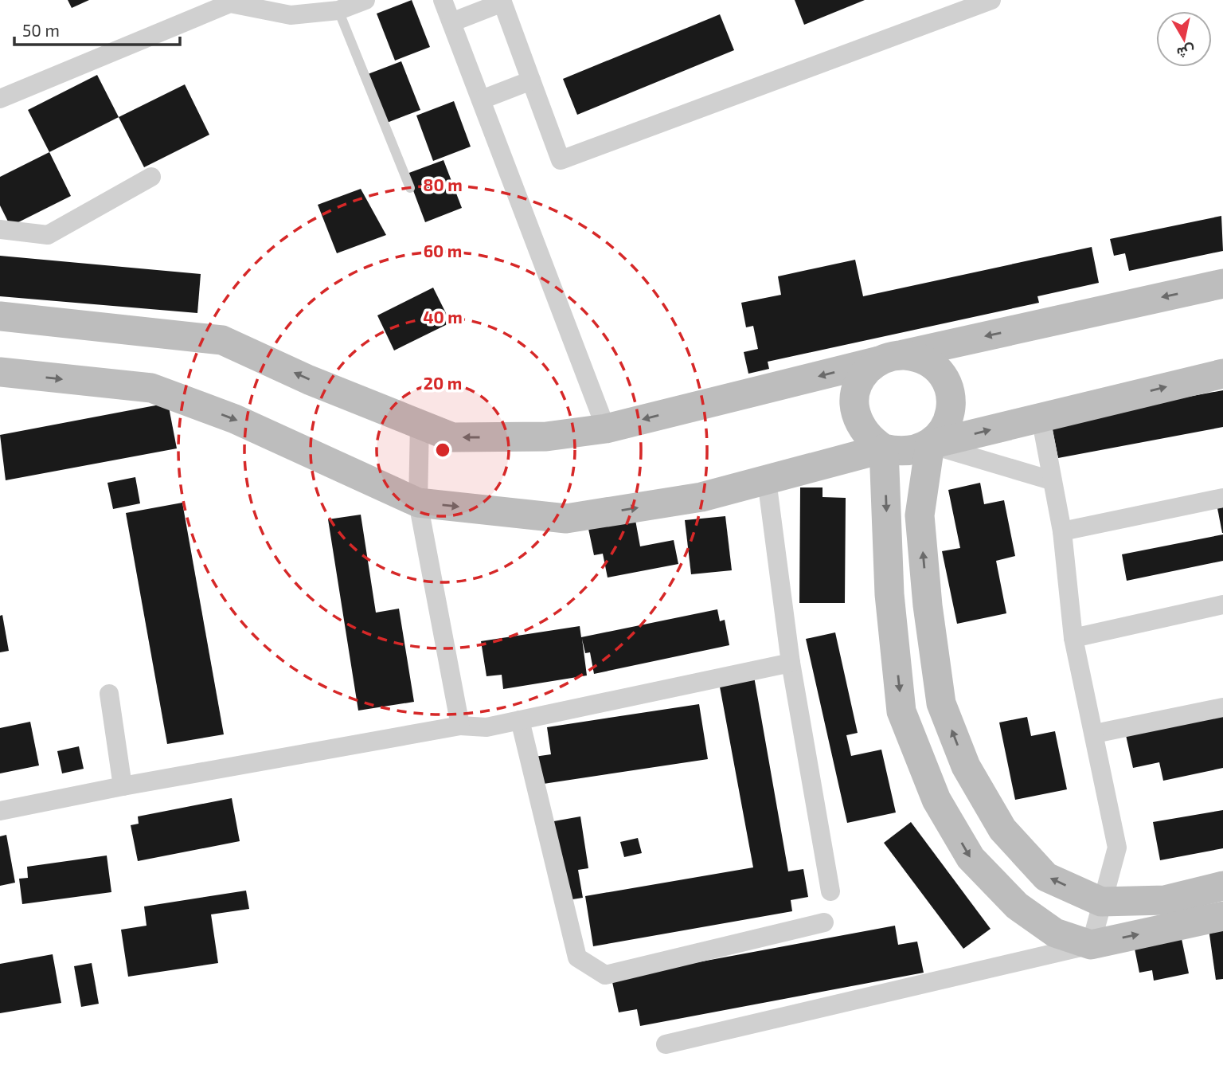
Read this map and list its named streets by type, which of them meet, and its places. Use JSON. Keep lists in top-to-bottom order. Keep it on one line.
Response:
{"scale_bar":"50 m","north":"bottom","rings":["80 m","60 m","40 m","20 m"]}
